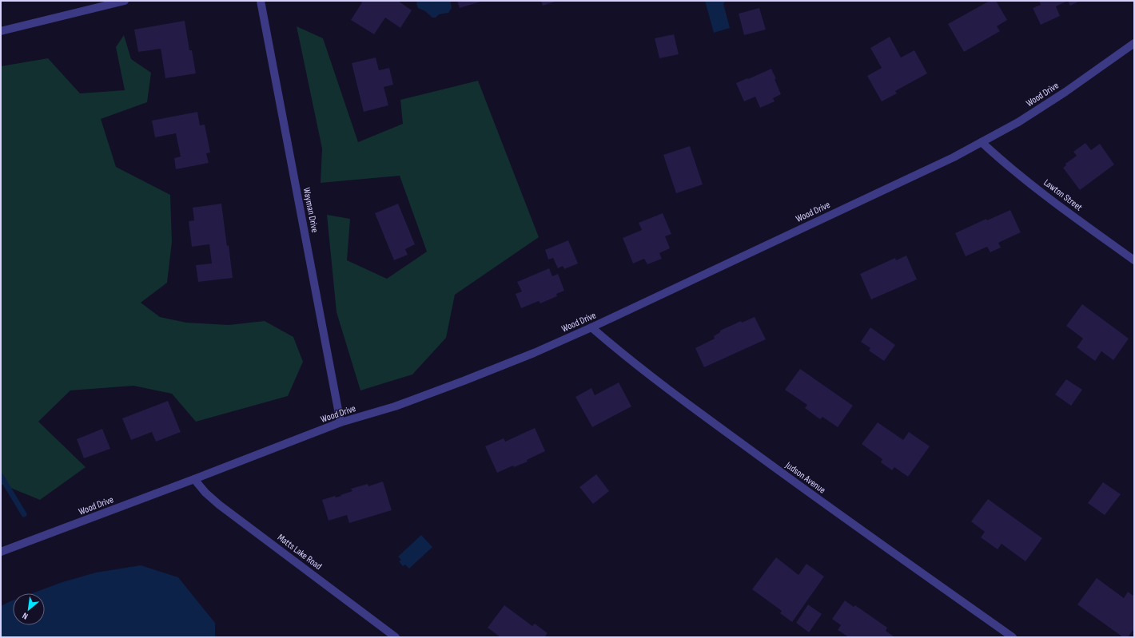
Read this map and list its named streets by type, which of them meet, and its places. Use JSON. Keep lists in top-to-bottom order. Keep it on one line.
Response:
{"streets":{"street":["Wood Drive","Lawton Street","Wayman Drive","Judson Avenue","Matts Lake Road"]},"crossings":[["Wood Drive","Lawton Street"],["Wood Drive","Wayman Drive"],["Wood Drive","Judson Avenue"],["Wood Drive","Matts Lake Road"]],"north":"bottom left"}
